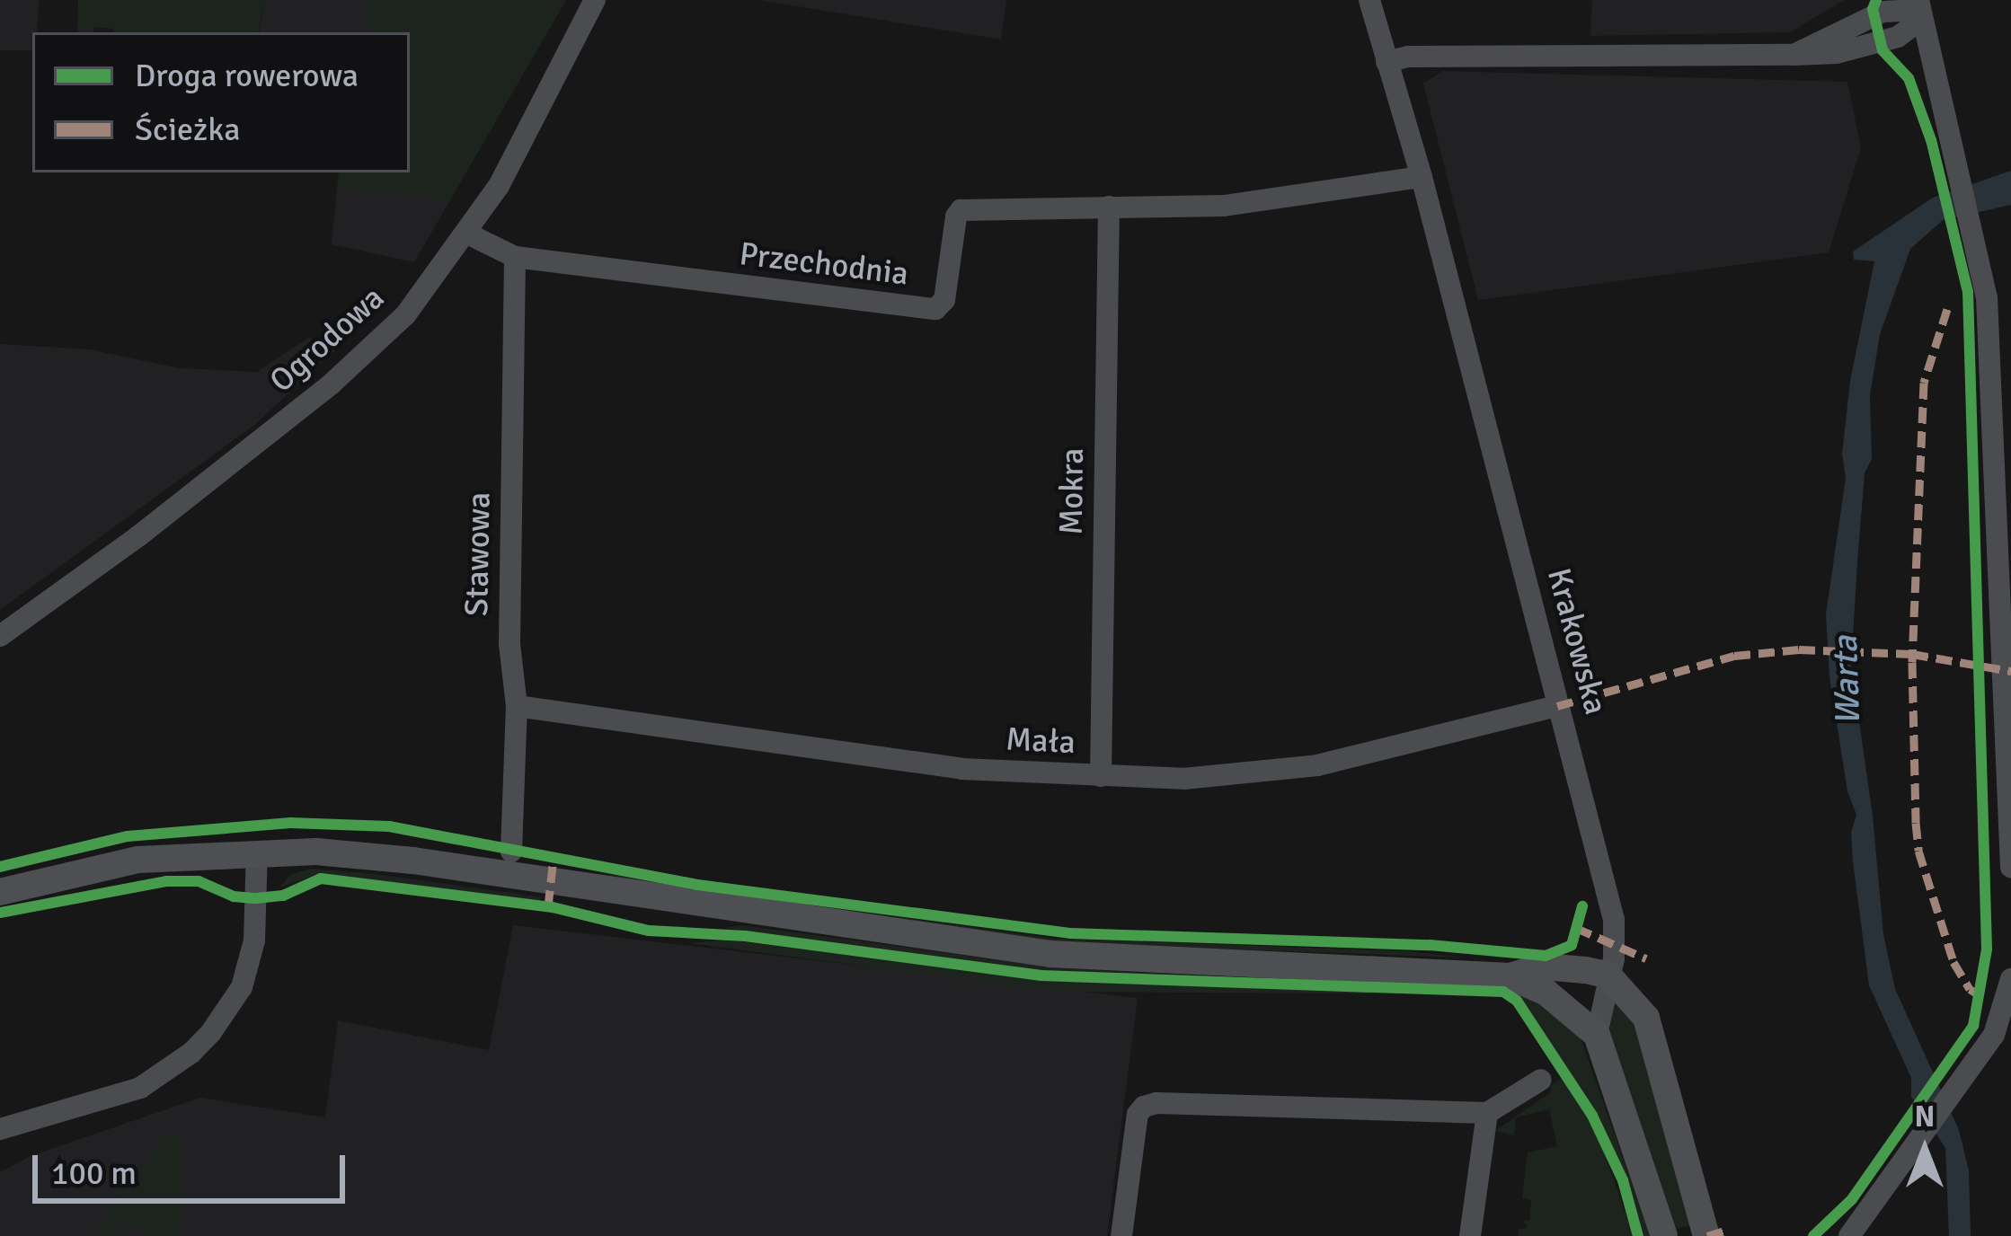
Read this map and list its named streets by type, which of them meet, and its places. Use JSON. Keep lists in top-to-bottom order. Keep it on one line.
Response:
{"streets":{"main road":["Krakowska"],"street":["Przechodnia","Ogrodowa","Mokra","Stawowa","Mała"]},"crossings":[["Przechodnia","Ogrodowa"],["Przechodnia","Mokra"],["Przechodnia","Stawowa"],["Przechodnia","Krakowska"],["Mokra","Mała"],["Stawowa","Mała"],["Krakowska","Mała"]],"water":["Warta"],"legend":["Droga rowerowa","Ścieżka"],"scale_bar":"100 m","north":"top"}
